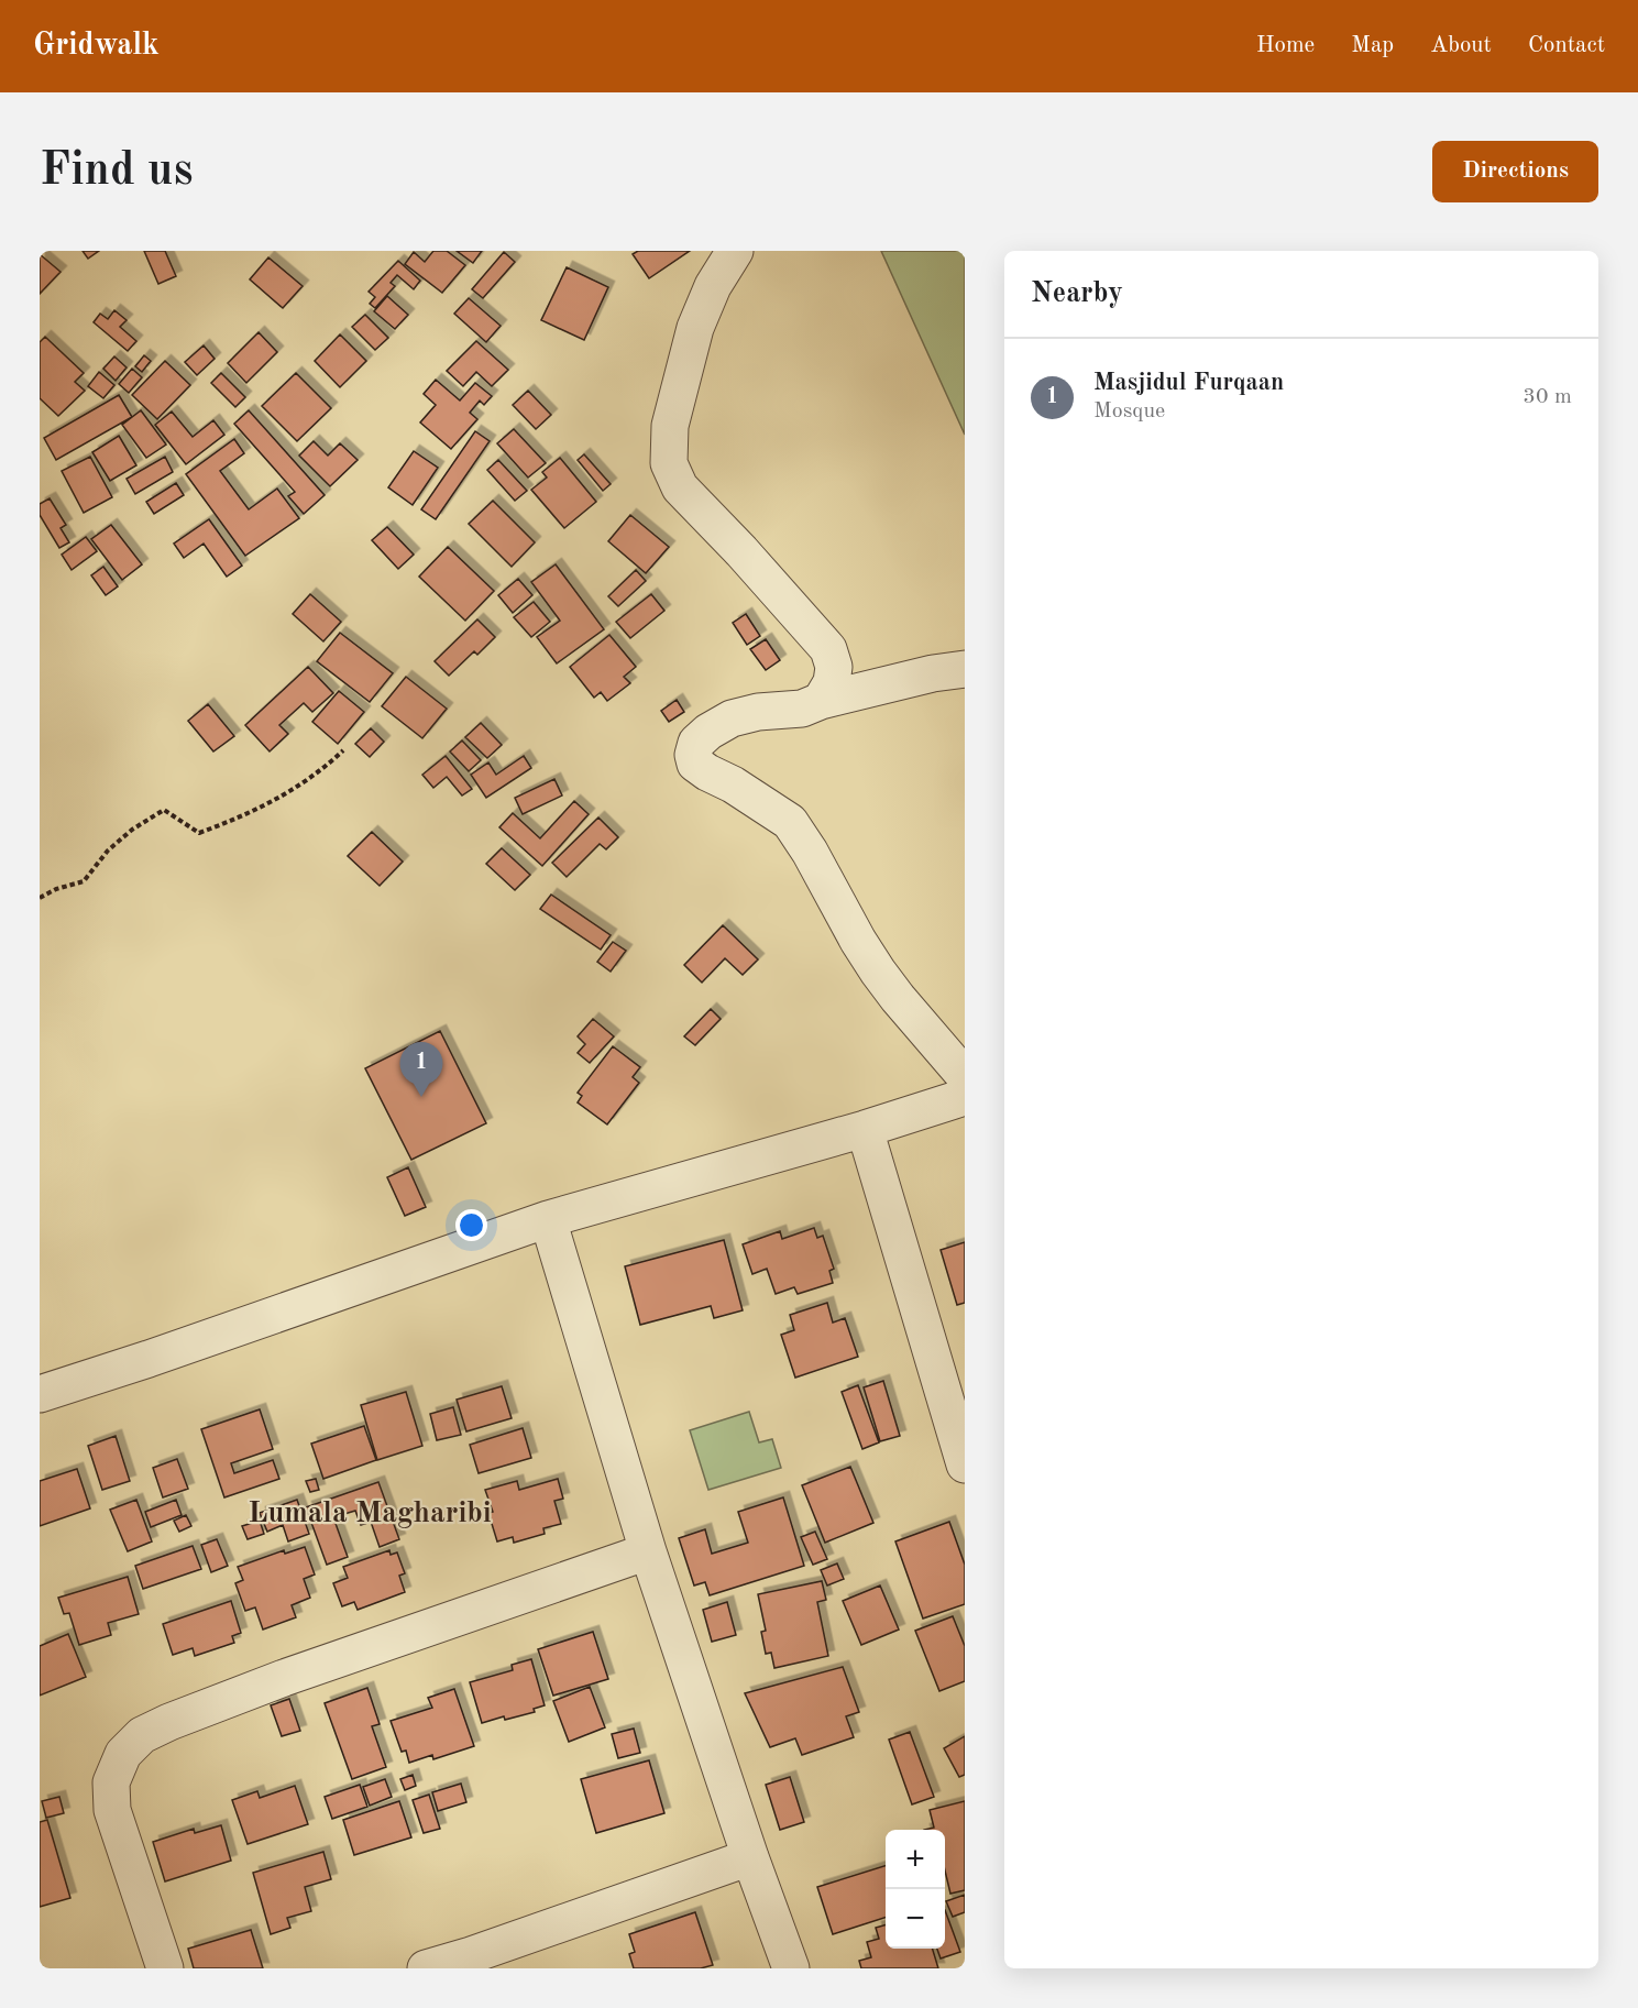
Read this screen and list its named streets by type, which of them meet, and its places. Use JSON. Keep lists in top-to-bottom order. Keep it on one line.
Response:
{"districts":["Lumala Magharibi"],"page":{"header":"Gridwalk","nav":["Home","Map","About","Contact"],"buttons":"Directions","title":"Find us","heading":"Nearby","list":[{"mark":"1","name":"Masjidul Furqaan","note":"Mosque","value":"30 m"}],"pins":"1","map_buttons":["+","−"]}}
